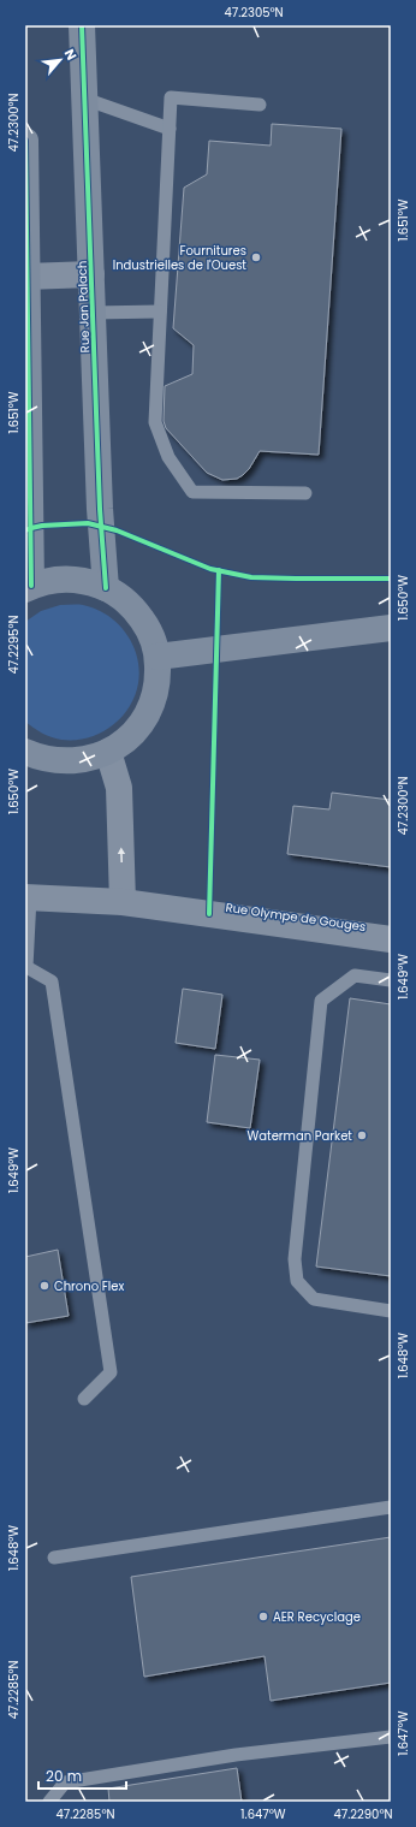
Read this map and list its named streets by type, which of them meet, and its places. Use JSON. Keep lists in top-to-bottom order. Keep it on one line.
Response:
{"streets":{"street":["Rue Jan Palach","Rue Olympe de Gouges"]},"places":["Fournitures Industrielles de l'Ouest","Waterman Parket","Chrono Flex","AER Recyclage"],"scale_bar":"20 m","north":"top right","coordinates":["47.2305°N","47.2300°N","1.651°W","1.650°W","47.2295°N","1.649°W","1.648°W","47.2285°N","1.647°W","47.2290°N"]}
